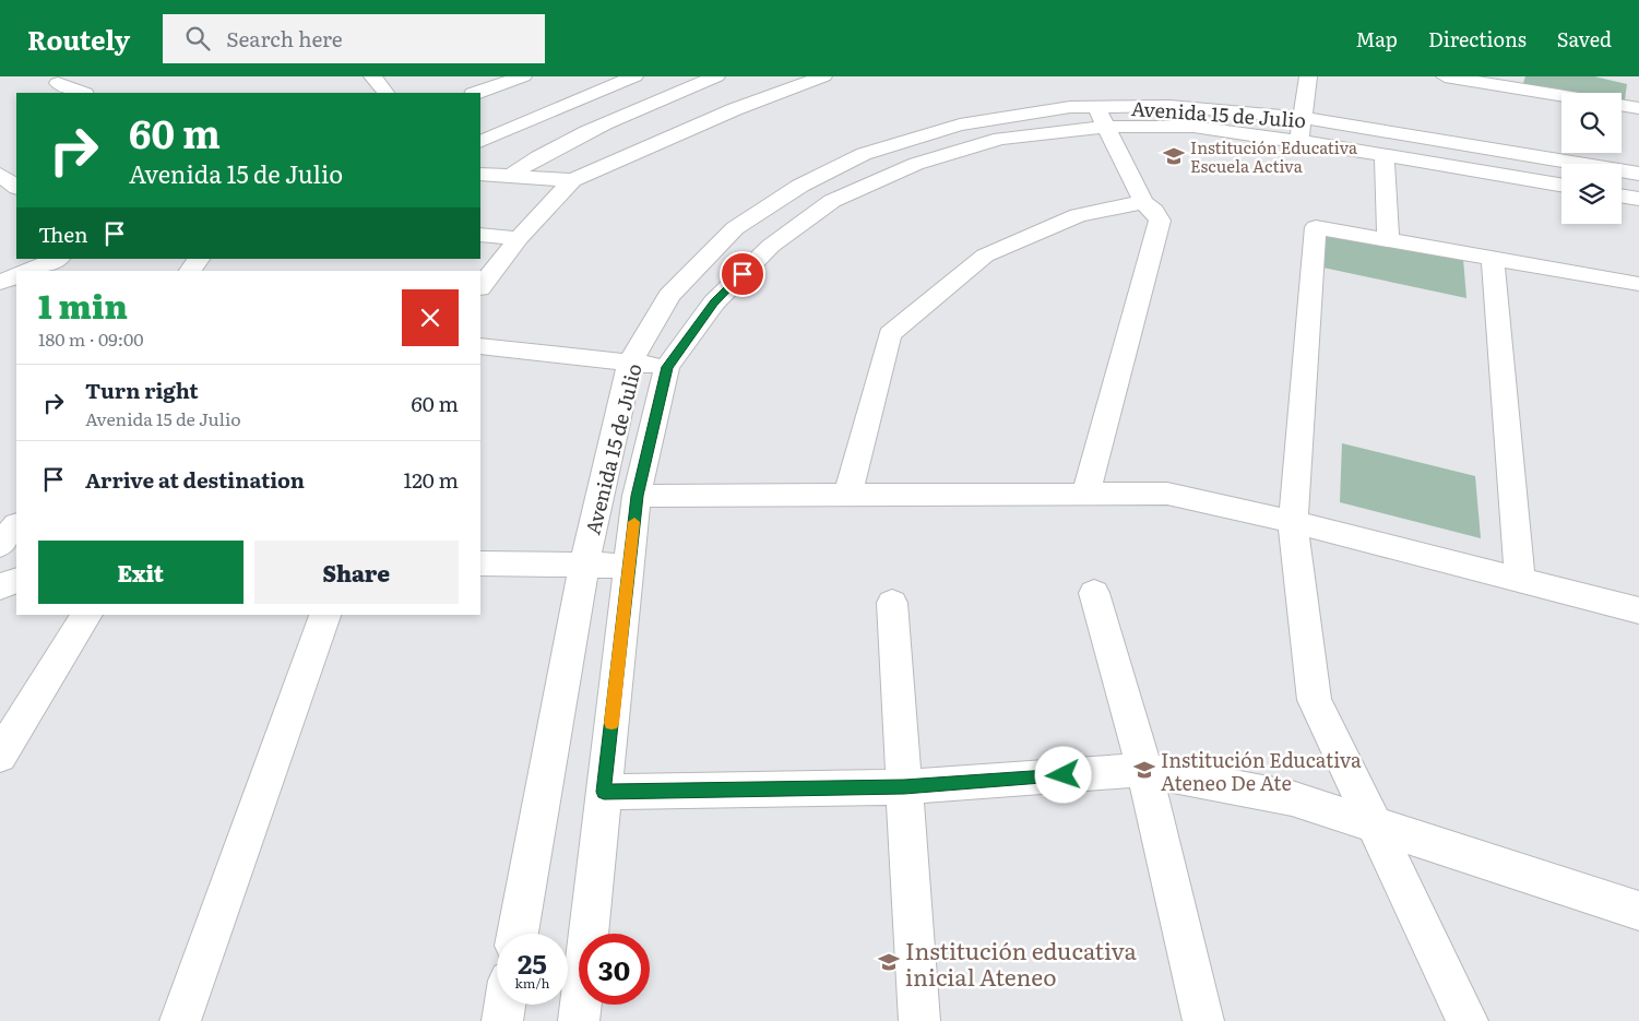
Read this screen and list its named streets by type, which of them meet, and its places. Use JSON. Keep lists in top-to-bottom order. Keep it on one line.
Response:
{"streets":{"street":["Avenida 15 de Julio"]},"places":{"school or university":["Institución Educativa Escuela Activa","Institución Educativa Ateneo De Ate","Institución educativa inicial Ateneo"]},"page":{"header":"Routely","search":"Search here","nav":["Map","Directions","Saved"],"turn":["60 m","Avenida 15 de Julio"],"then":"Then","heading":["1 min","180 m · 09:00"],"list":[{"name":"Turn right","note":"Avenida 15 de Julio","value":"60 m"},{"name":"Arrive at destination","value":"120 m"}],"buttons":["Exit","Share"],"speed":"25 km/h","limit":"30"}}
